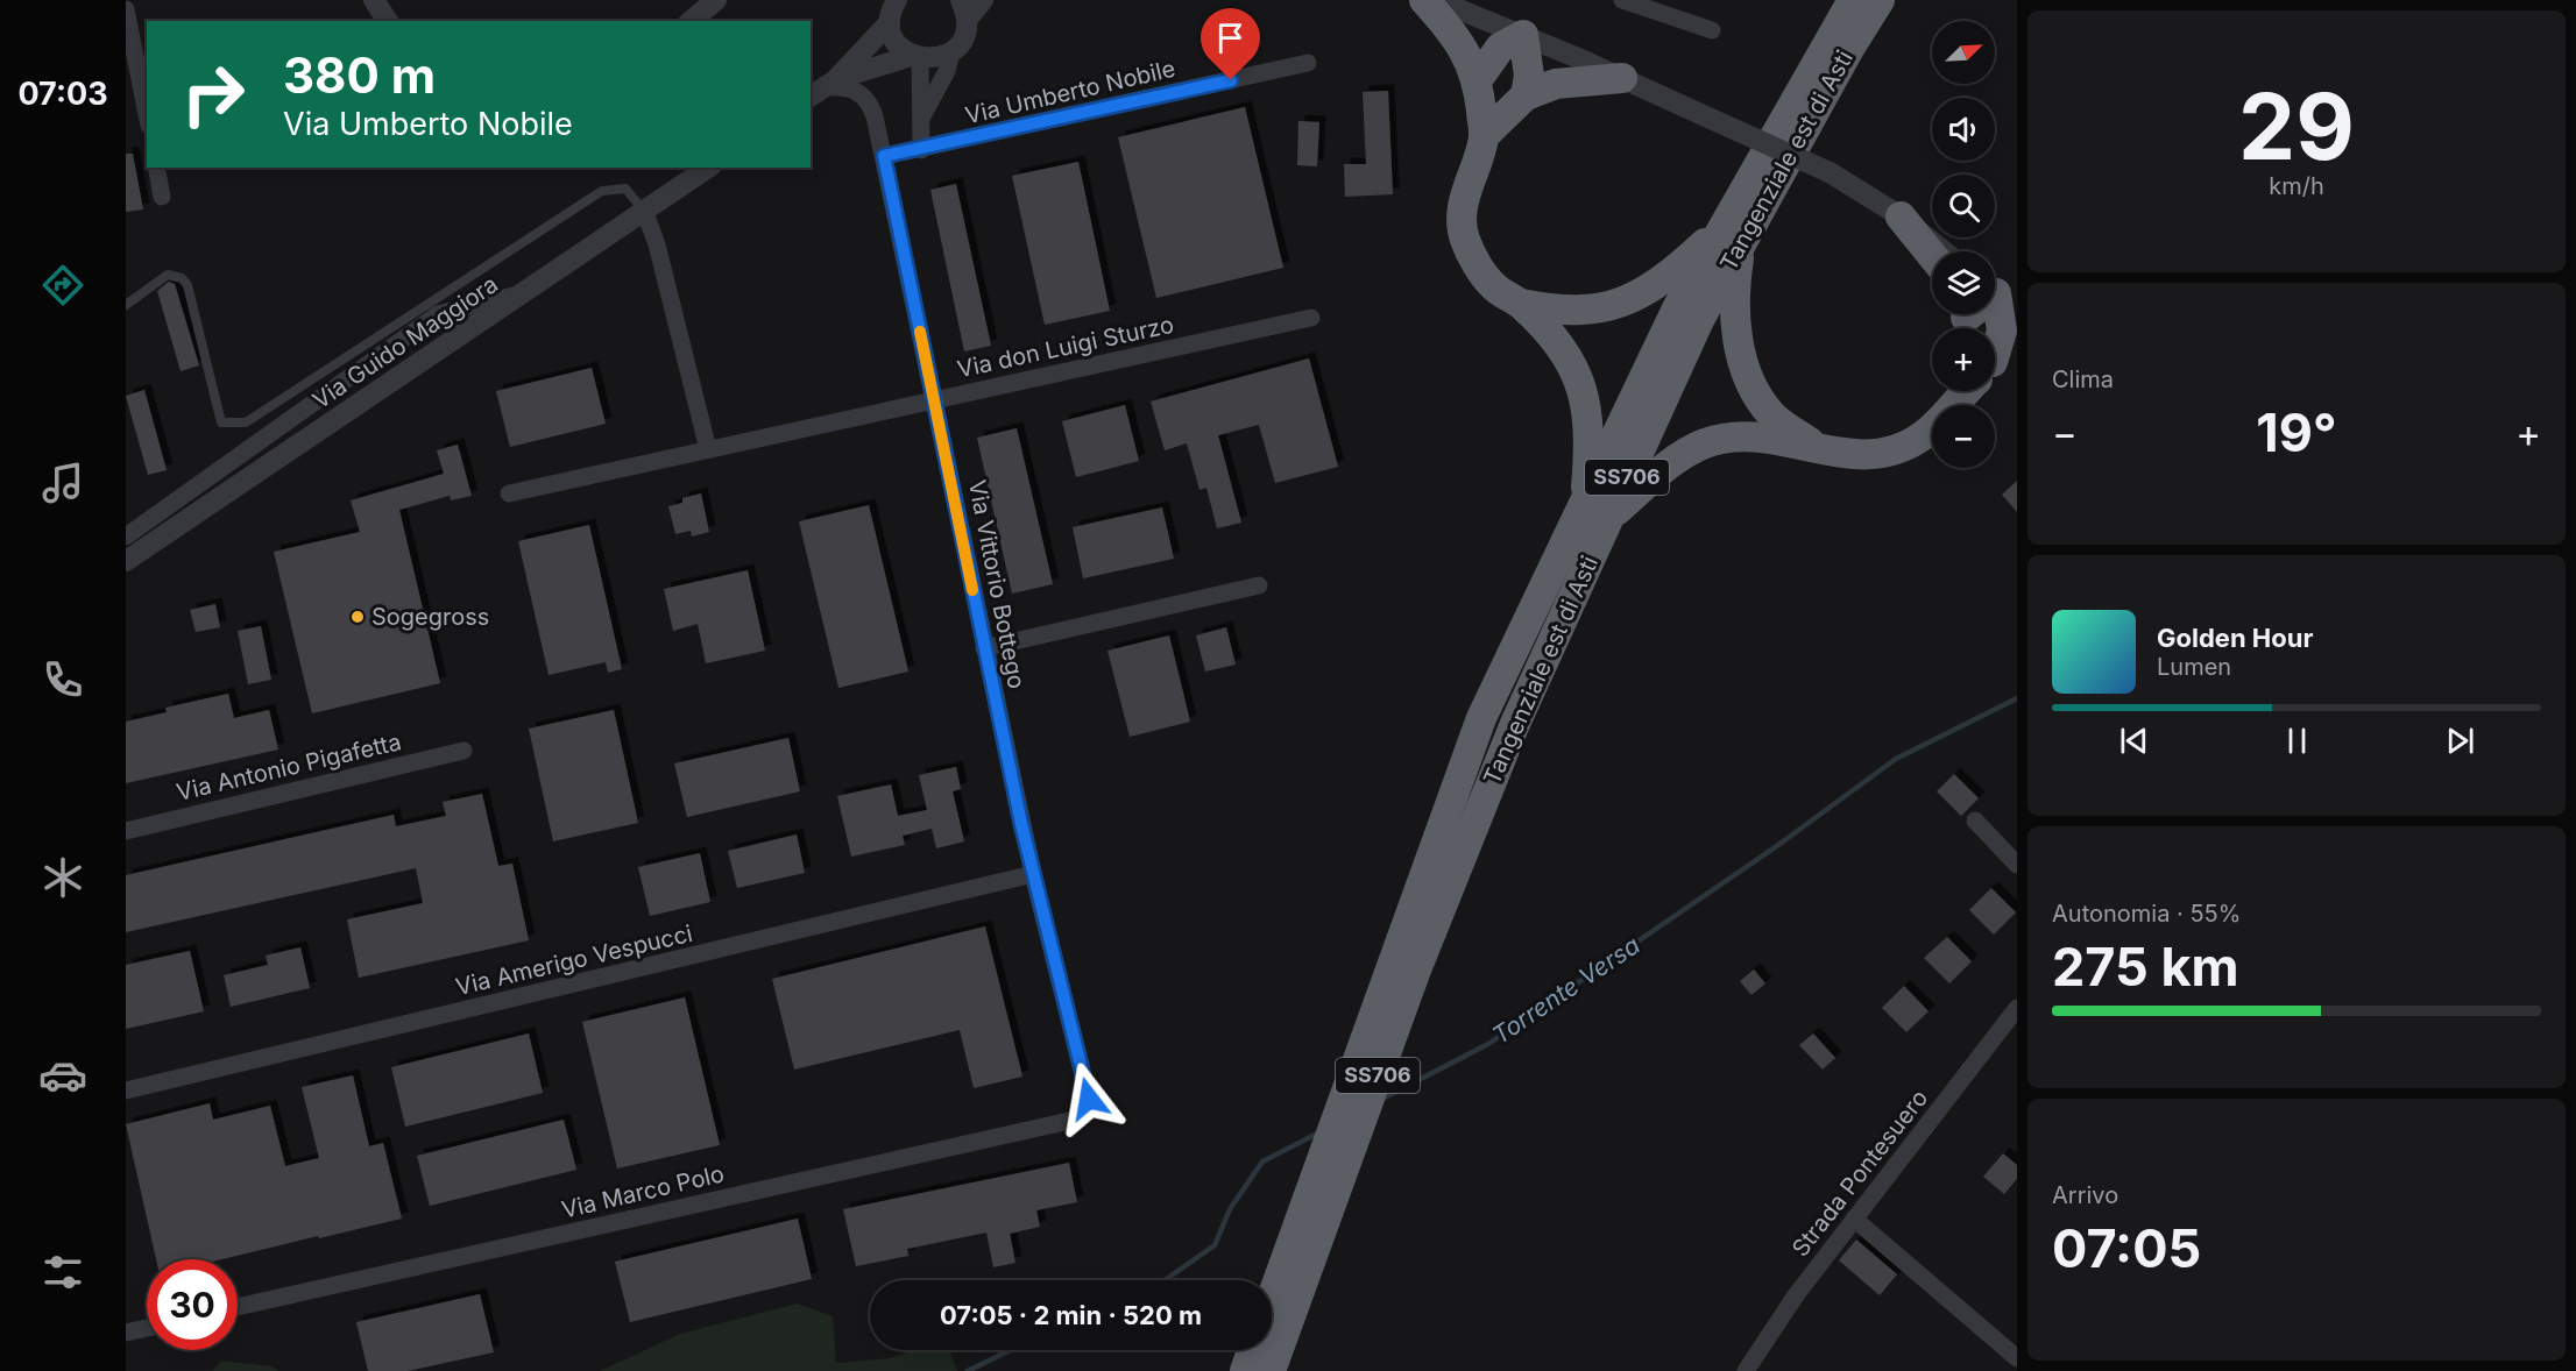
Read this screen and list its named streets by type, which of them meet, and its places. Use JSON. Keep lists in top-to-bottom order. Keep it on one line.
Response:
{"streets":{"highway":["Tangenziale est di Asti","SS706"],"street":["Via Umberto Nobile","Via Guido Maggiora","Via don Luigi Sturzo","Via Vittorio Bottego","Via Antonio Pigafetta","Via Amerigo Vespucci","Strada Pontesuero","Via Marco Polo"]},"crossings":[["Via Umberto Nobile","Via Vittorio Bottego"],["Via don Luigi Sturzo","Via Vittorio Bottego"],["Via Vittorio Bottego","Via Amerigo Vespucci"],["Via Vittorio Bottego","Via Marco Polo"]],"water":["Torrente Versa"],"places":["Sogegross"],"north":"top right","page":{"tabs":"07:03","tile":[["29","km/h"],"Clima",["Autonomia · 55%","275 km"],["Arrivo","07:05"]],"map_buttons":["+","−"],"turn":["380 m","Via Umberto Nobile"],"heat":["−","19°","+"],"song":["Golden Hour","Lumen"],"limit":"30","trip":"07:05 · 2 min · 520 m"}}
